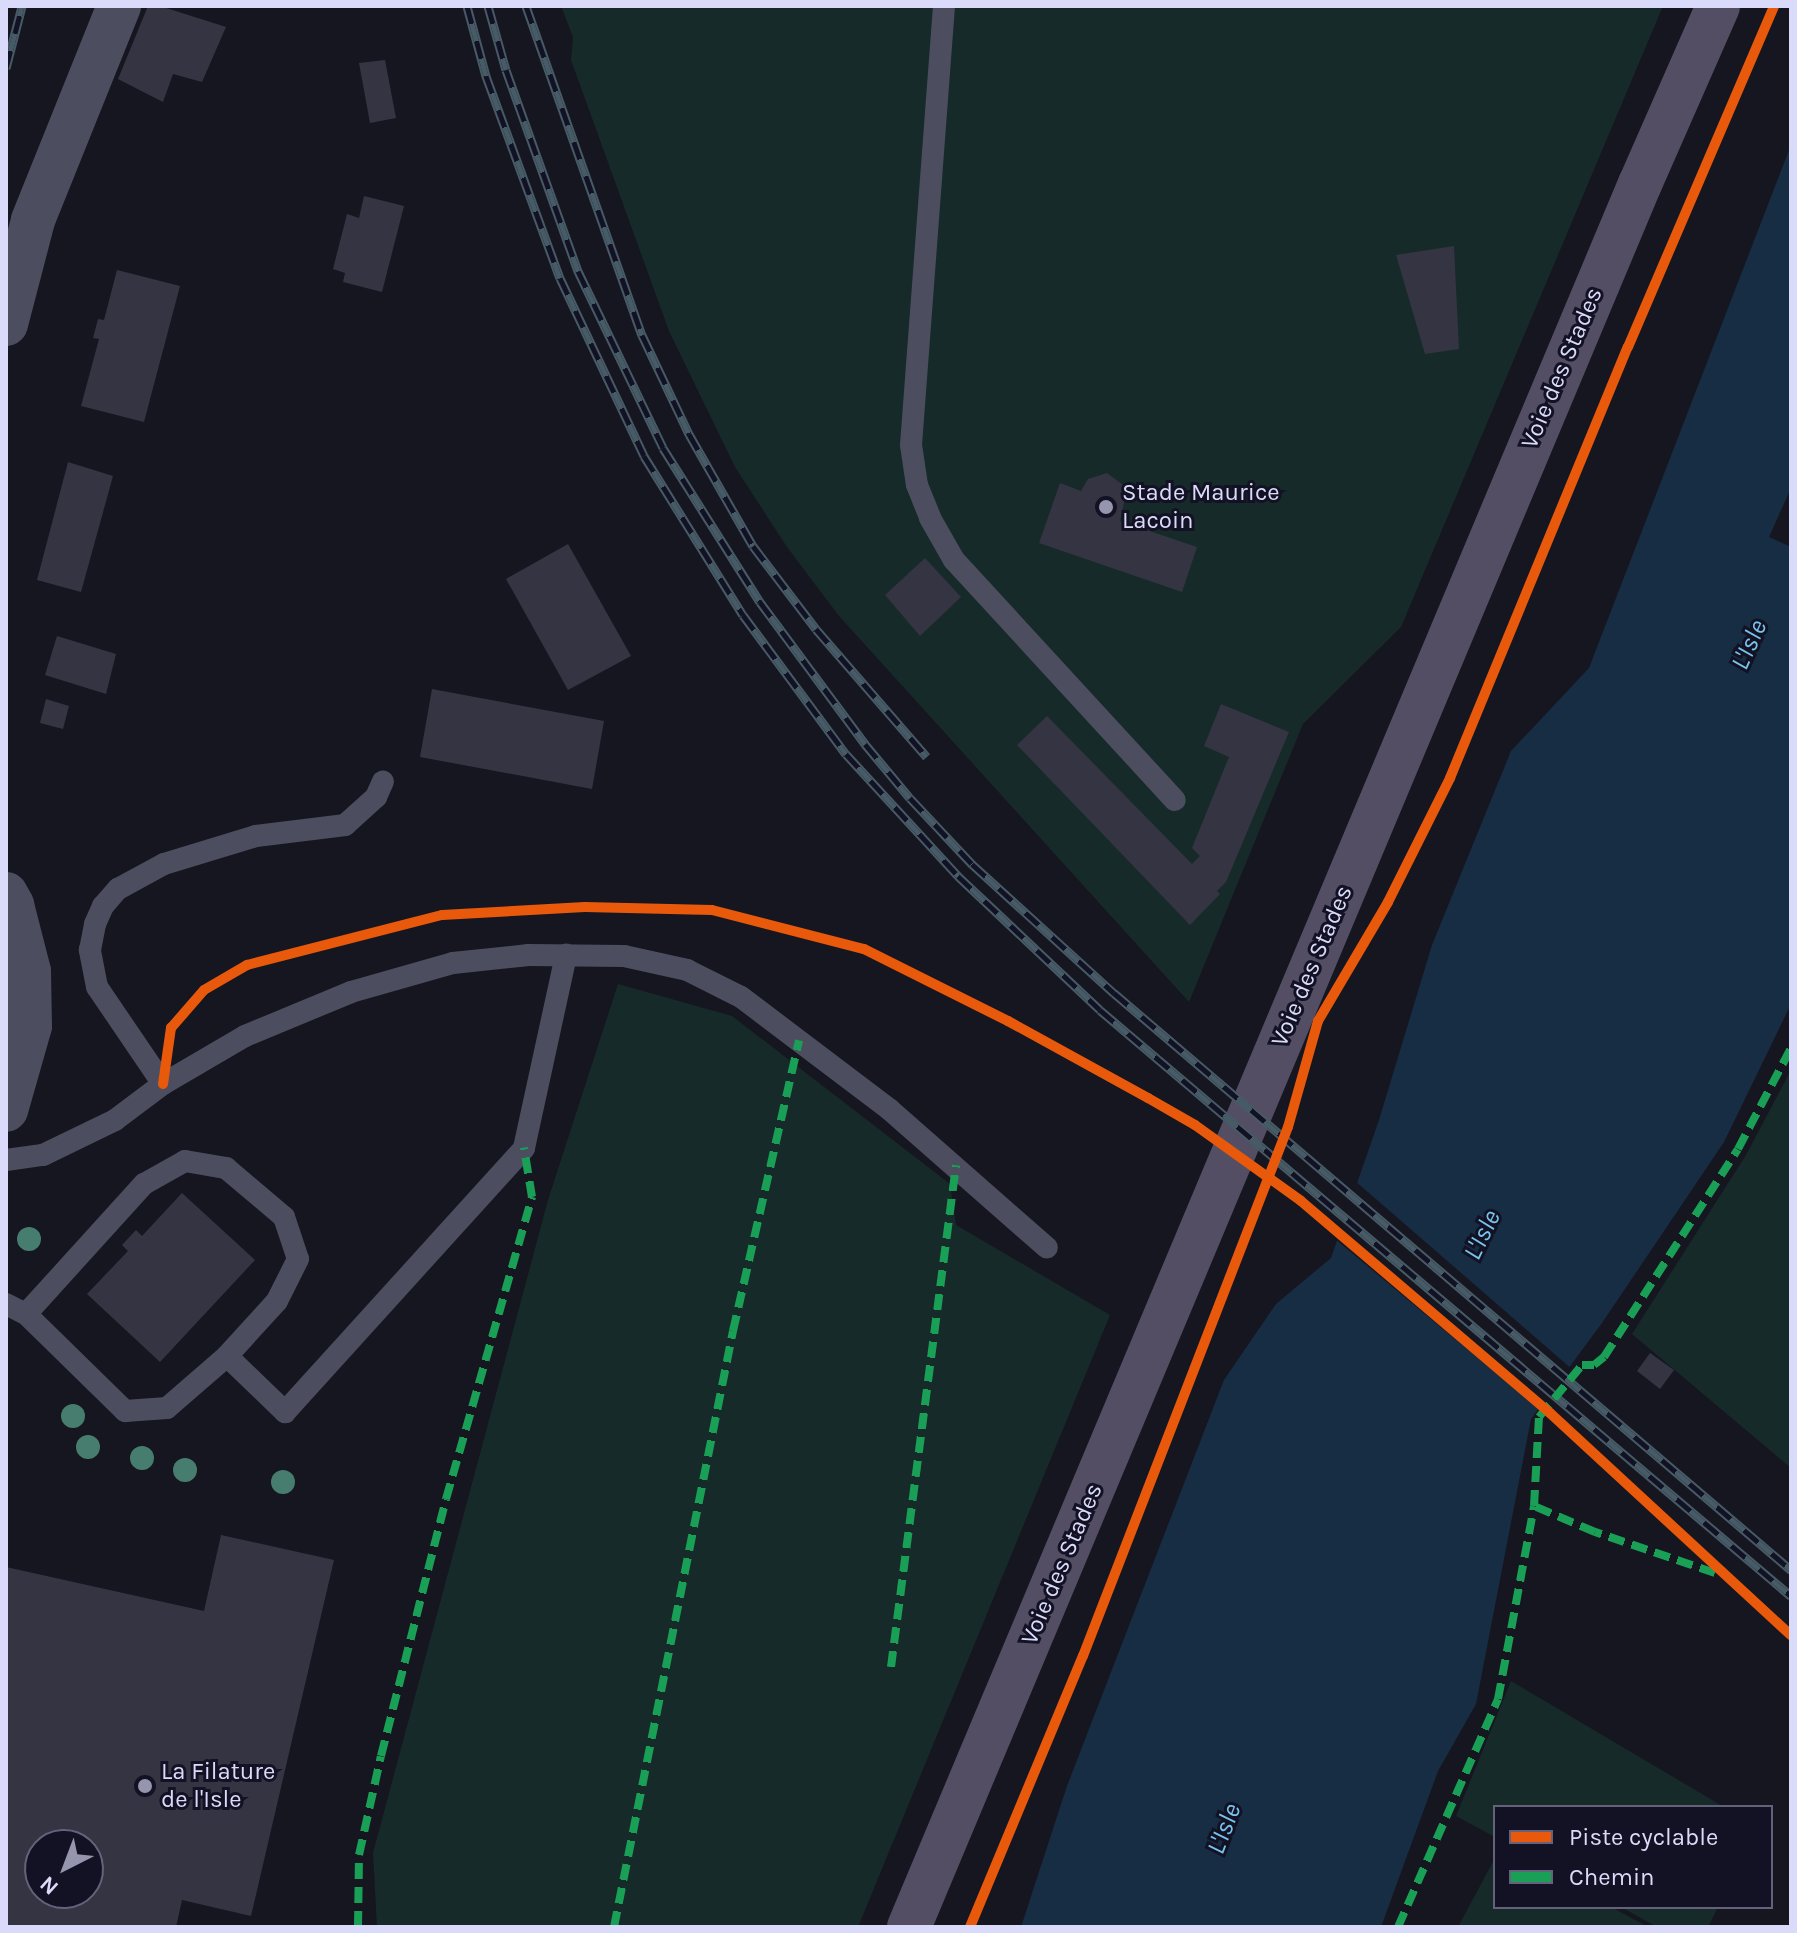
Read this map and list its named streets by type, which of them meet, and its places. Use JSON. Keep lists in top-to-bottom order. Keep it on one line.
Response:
{"streets":{"main road":["Voie des Stades"]},"water":["L'Isle"],"places":["Stade Maurice Lacoin","La Filature de l'Isle"],"legend":["Piste cyclable","Chemin"],"north":"bottom left"}
